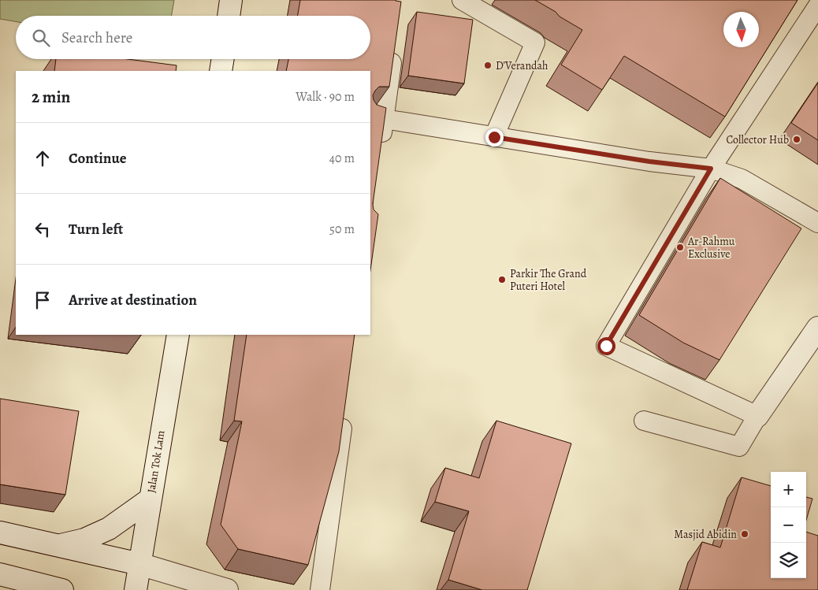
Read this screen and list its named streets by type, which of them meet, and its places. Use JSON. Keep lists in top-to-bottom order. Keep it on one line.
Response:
{"streets":{"street":["Jalan Tok Lam"]},"places":["D’Verandah","Collector Hub","Ar-Rahmu Exclusive","Parkir The Grand Puteri Hotel","Masjid Abidin"],"north":"bottom","page":{"search":"Search here","heading":["2 min","Walk · 90 m"],"list":[["Continue","40 m"],["Turn left","50 m"],"Arrive at destination"],"map_buttons":["+","−"]}}
